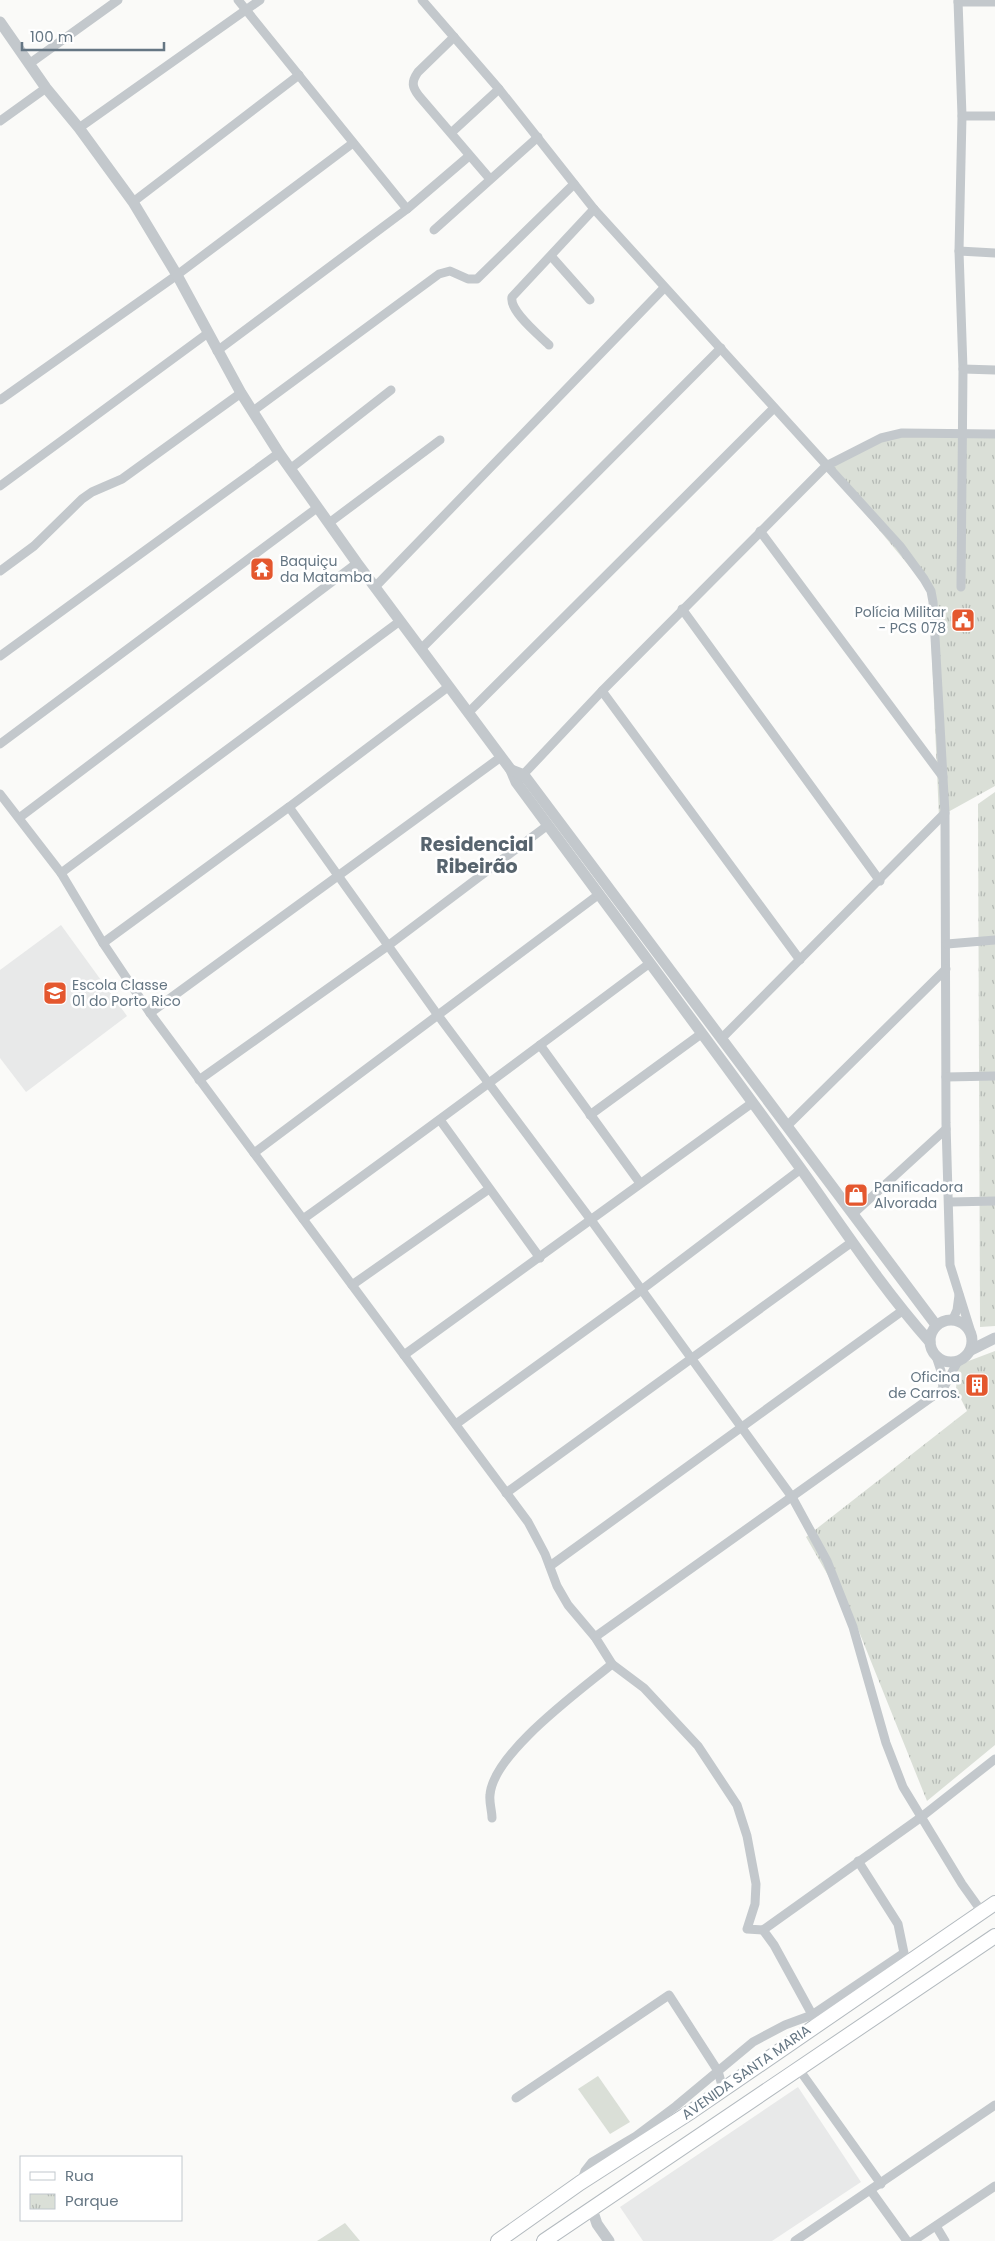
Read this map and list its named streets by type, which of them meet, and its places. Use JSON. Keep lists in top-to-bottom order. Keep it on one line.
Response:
{"streets":{"main road":["AVENIDA SANTA MARIA"]},"districts":["Residencial Ribeirão"],"places":{"temple":["Baquiçu da Matamba"],"public building":["Polícia Militar - PCS 078"],"school or university":["Escola Classe 01 do Porto Rico"],"shop":["Panificadora Alvorada"],"building":["Oficina de Carros."]},"legend":["Rua","Parque"],"scale_bar":"100 m"}
